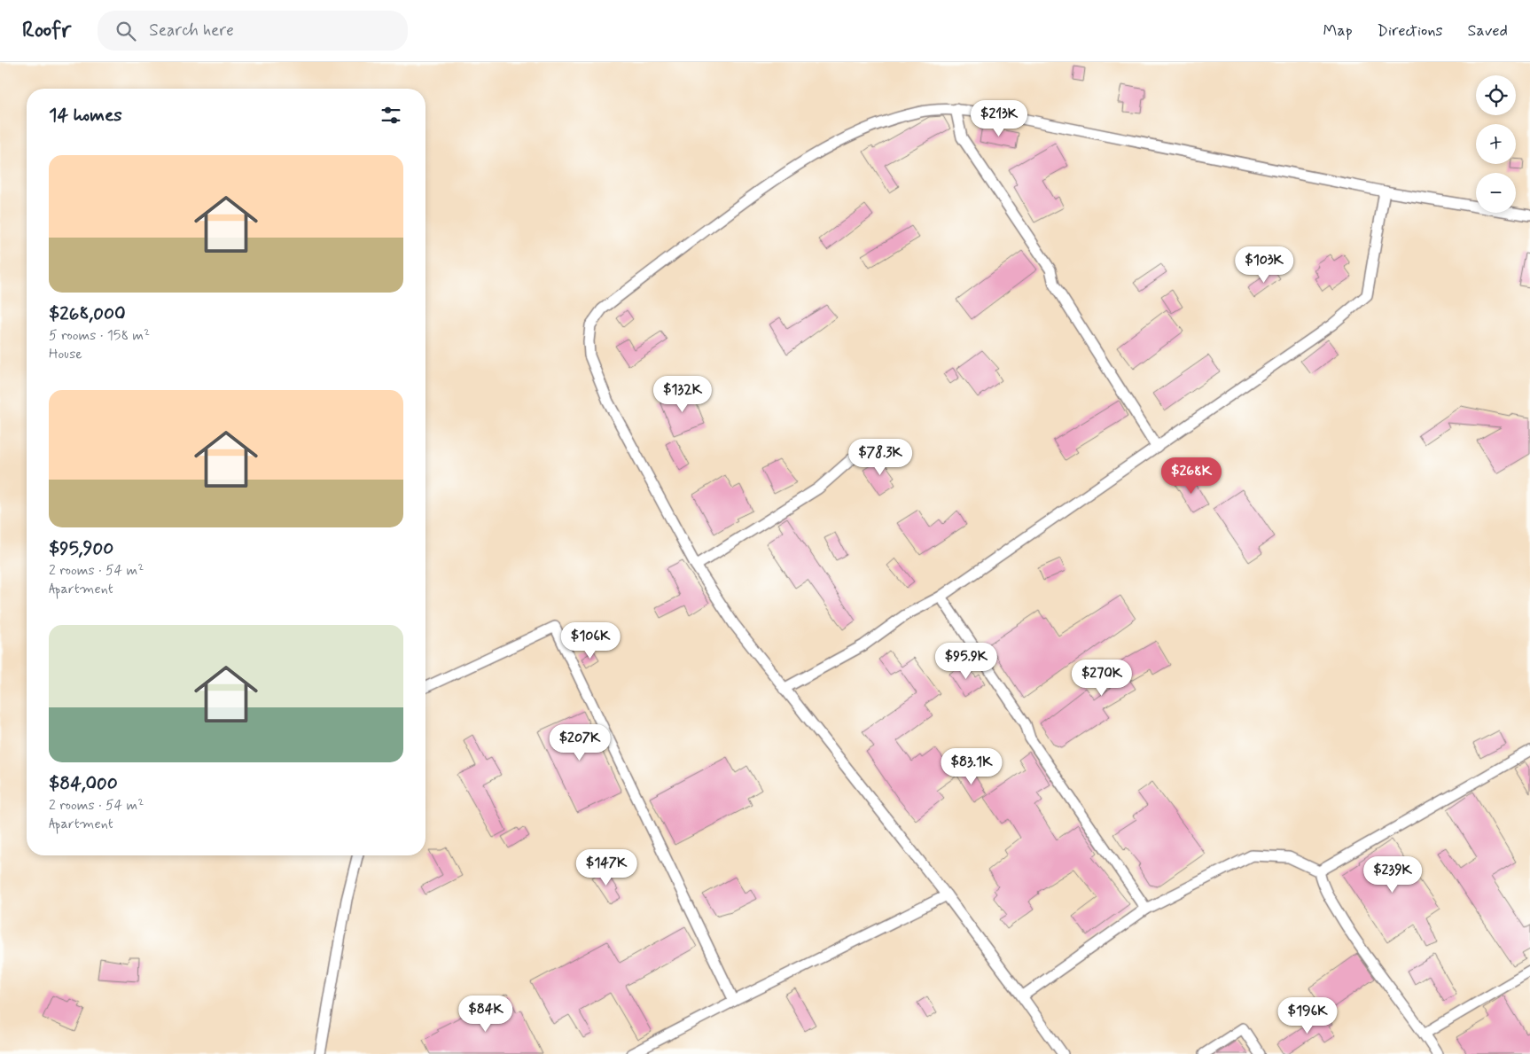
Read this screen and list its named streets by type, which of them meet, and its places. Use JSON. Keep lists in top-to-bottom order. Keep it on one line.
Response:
{"page":{"header":"Roofr","search":"Search here","nav":["Map","Directions","Saved"],"map_buttons":["+","−"],"heading":"14 homes","price":["$213K","$103K","$132K","$78.3K","$268K","$106K","$95.9K","$270K","$207K","$83.1K","$147K","$239K","$84K","$196K"],"list":[{"name":"$268,000","note":"5 rooms · 158 m² · House"},{"name":"$95,900","note":"2 rooms · 54 m² · Apartment"},{"name":"$84,000","note":"2 rooms · 54 m² · Apartment"}]}}
